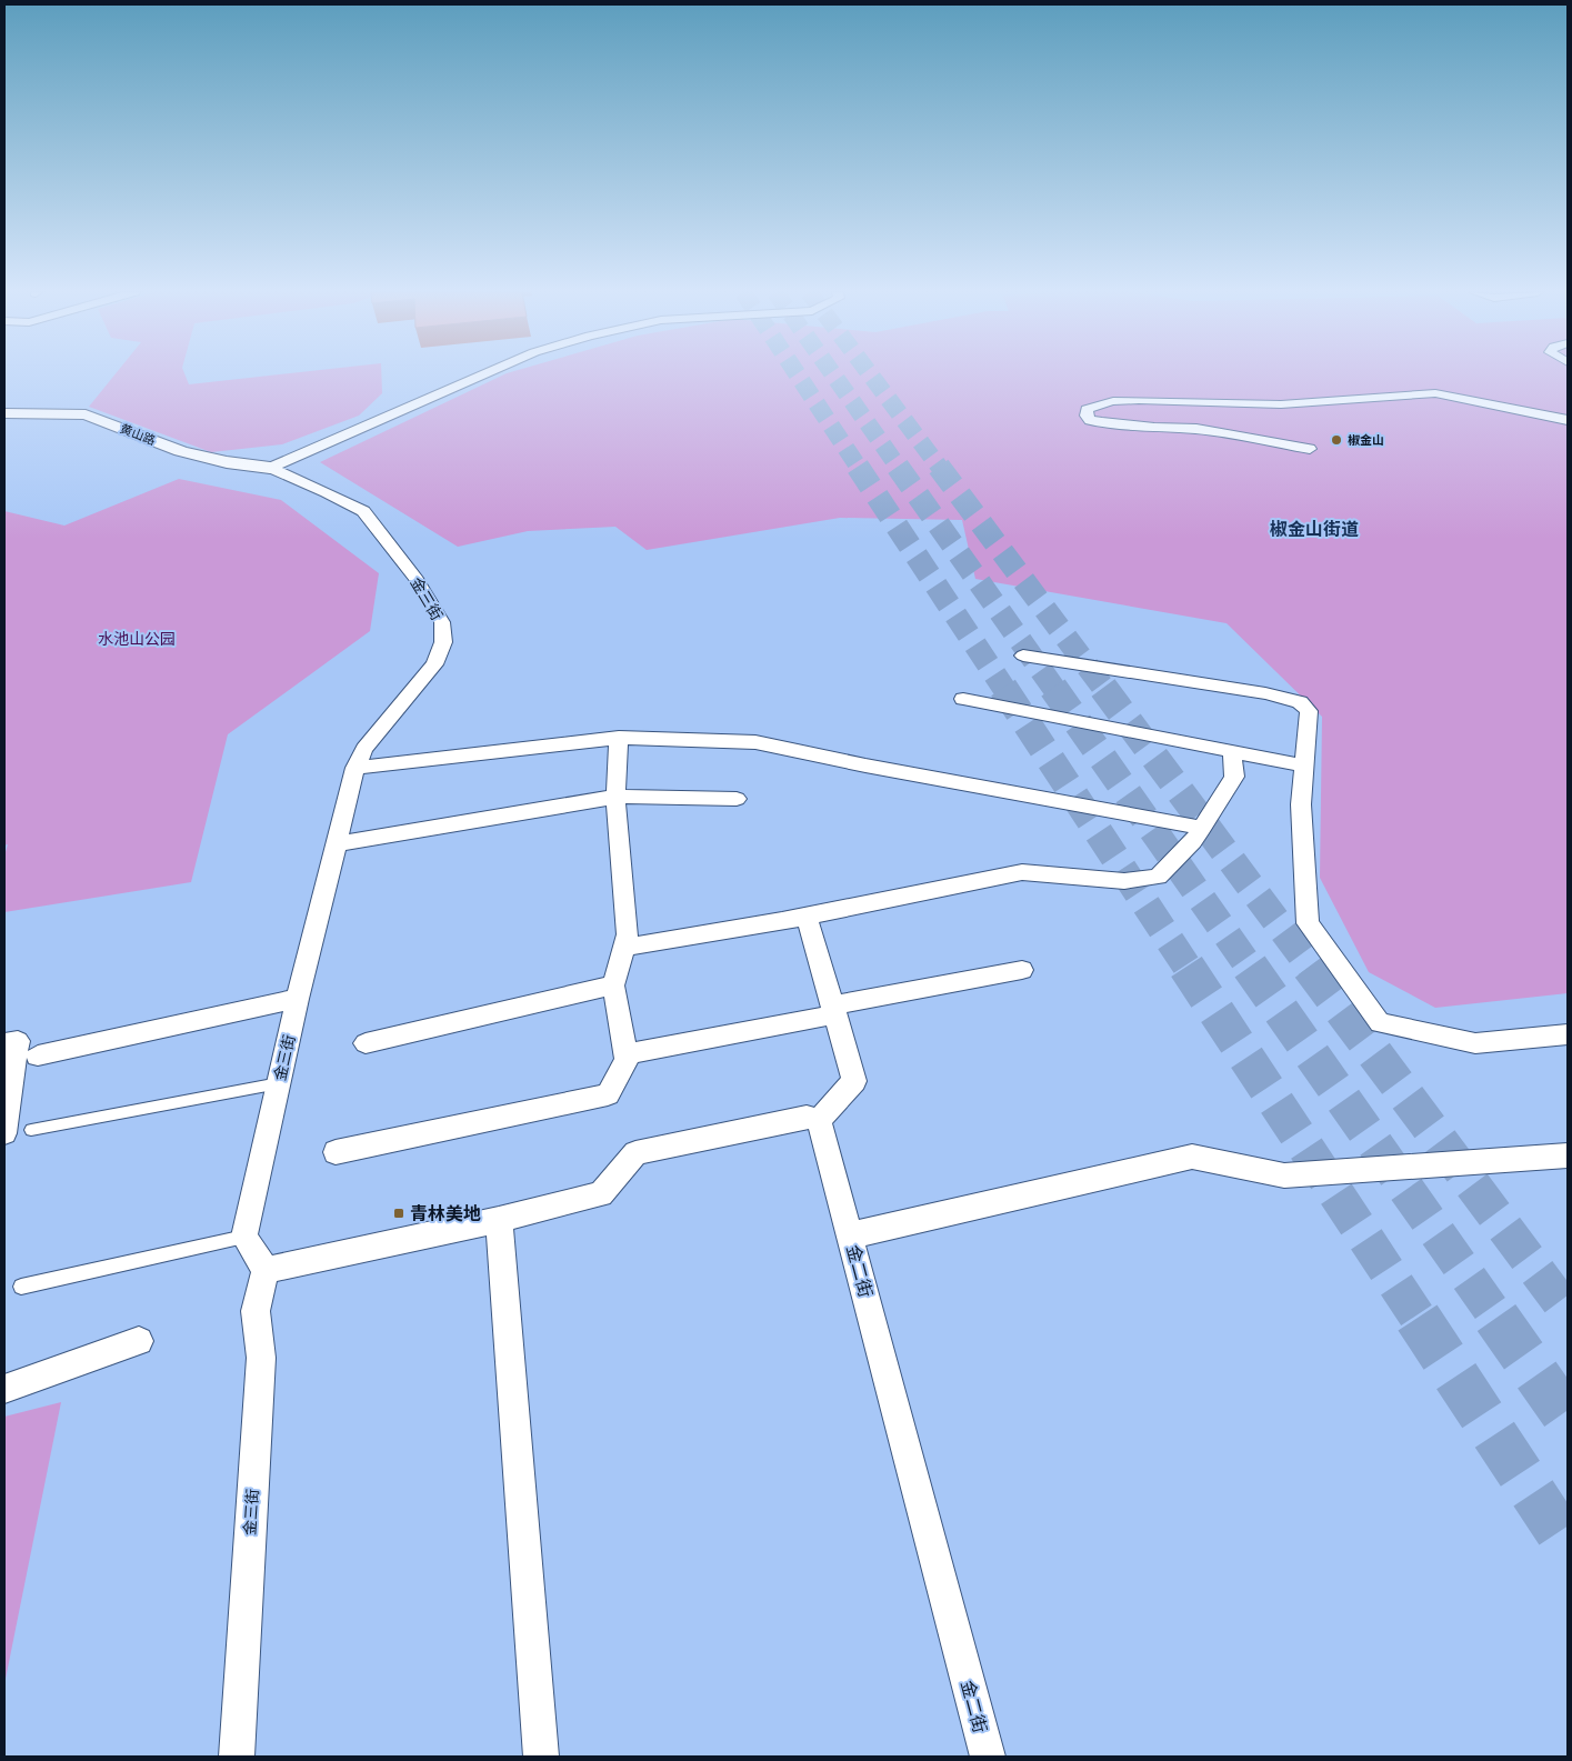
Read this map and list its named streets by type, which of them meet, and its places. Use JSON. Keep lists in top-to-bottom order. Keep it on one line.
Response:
{"streets":{"street":["黄山路","金三街","金二街"]},"crossings":[["黄山路","金三街"]],"districts":["椒金山街道"],"parks":["水池山公园"],"places":{"other":["椒金山"],"transit":["青林美地"]}}
